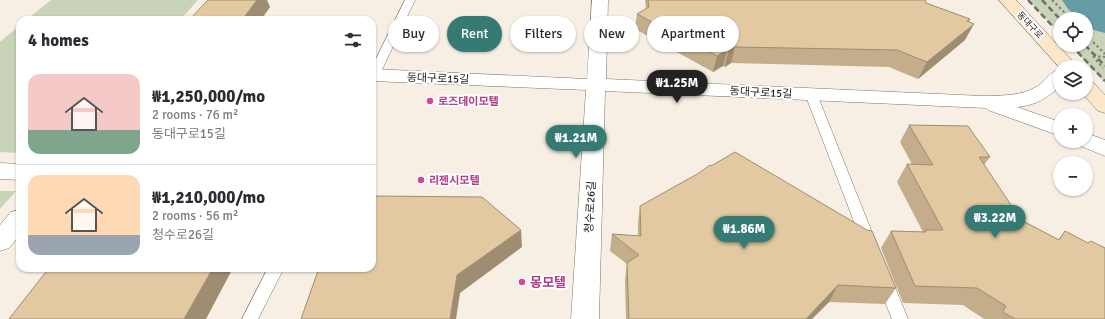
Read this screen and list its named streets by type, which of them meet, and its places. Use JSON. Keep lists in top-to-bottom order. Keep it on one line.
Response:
{"streets":{"main road":["동대구로"],"street":["동대구로15길","청수로26길"]},"crossings":[["동대구로15길","청수로26길"]],"places":["로즈데이모텔","리젠시모텔","몽모텔"],"page":{"map_buttons":["+","−"],"chip":["Buy","Rent","Filters","New","Apartment"],"heading":"4 homes","list":[{"name":"₩1,250,000/mo","note":"2 rooms · 76 m² · 동대구로15길"},{"name":"₩1,210,000/mo","note":"2 rooms · 56 m² · 청수로26길"}],"price":["₩1.25M","₩1.21M","₩3.22M","₩1.86M"]}}
